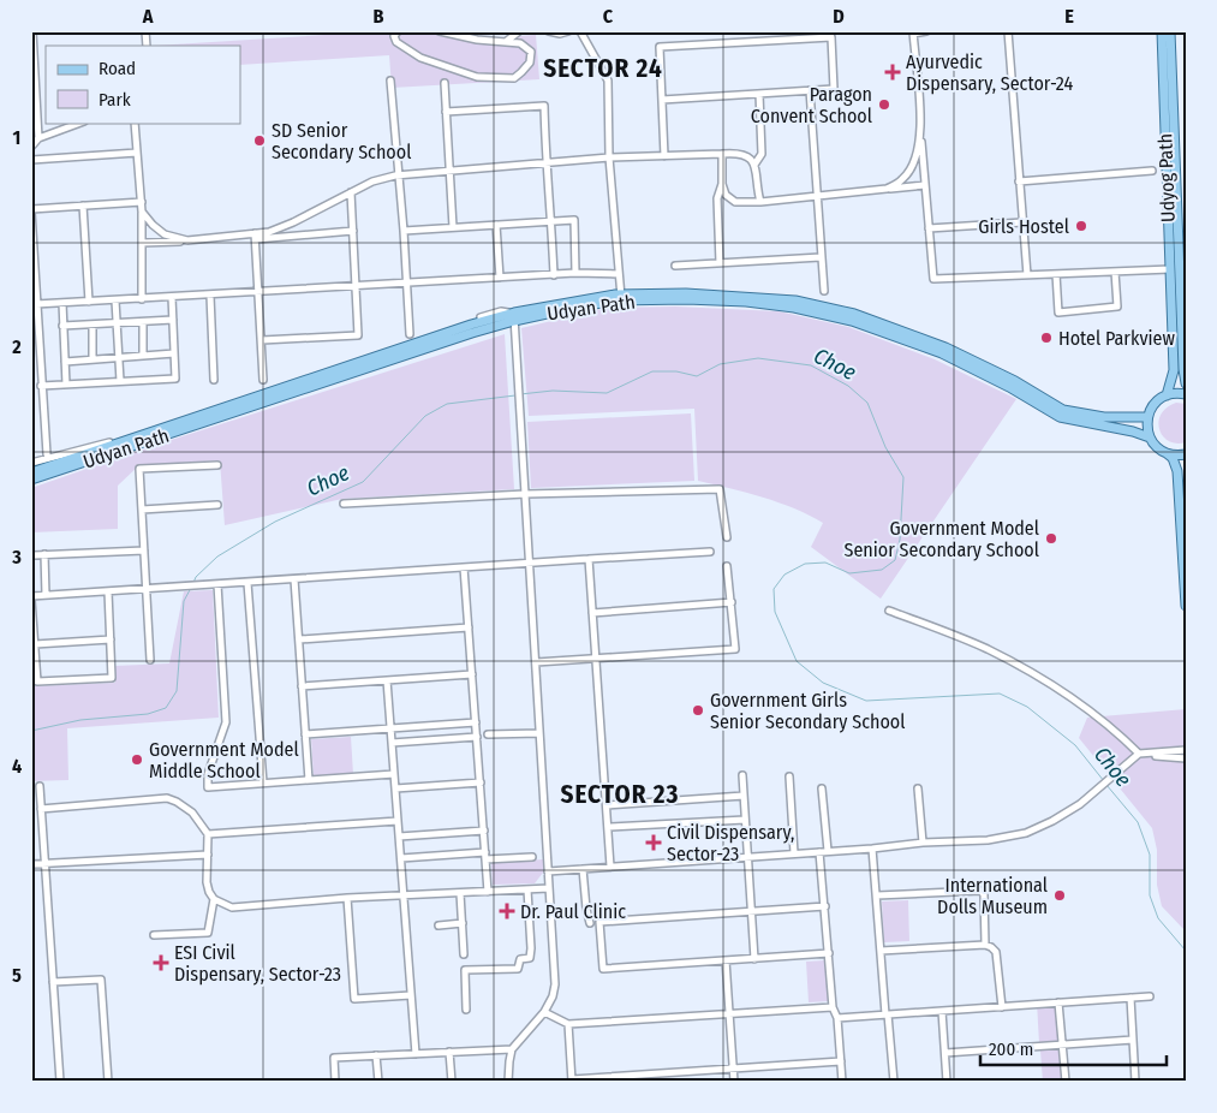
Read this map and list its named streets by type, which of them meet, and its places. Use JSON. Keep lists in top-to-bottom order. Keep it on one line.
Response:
{"streets":{"main road":["Udyog Path","Udyan Path"]},"districts":["SECTOR 24","SECTOR 23"],"water":["Choe"],"places":{"health":["Ayurvedic Dispensary, Sector-24","Civil Dispensary, Sector-23","Dr. Paul Clinic","ESI Civil Dispensary, Sector-23"],"other":["Paragon Convent School","SD Senior Secondary School","Girls Hostel","Hotel Parkview","Government Model Senior Secondary School","Government Girls Senior Secondary School","Government Model Middle School","International Dolls Museum"]},"legend":["Road","Park"],"scale_bar":"200 m","grid":{"columns":["A","B","C","D","E"],"rows":["1","2","3","4","5"]}}
